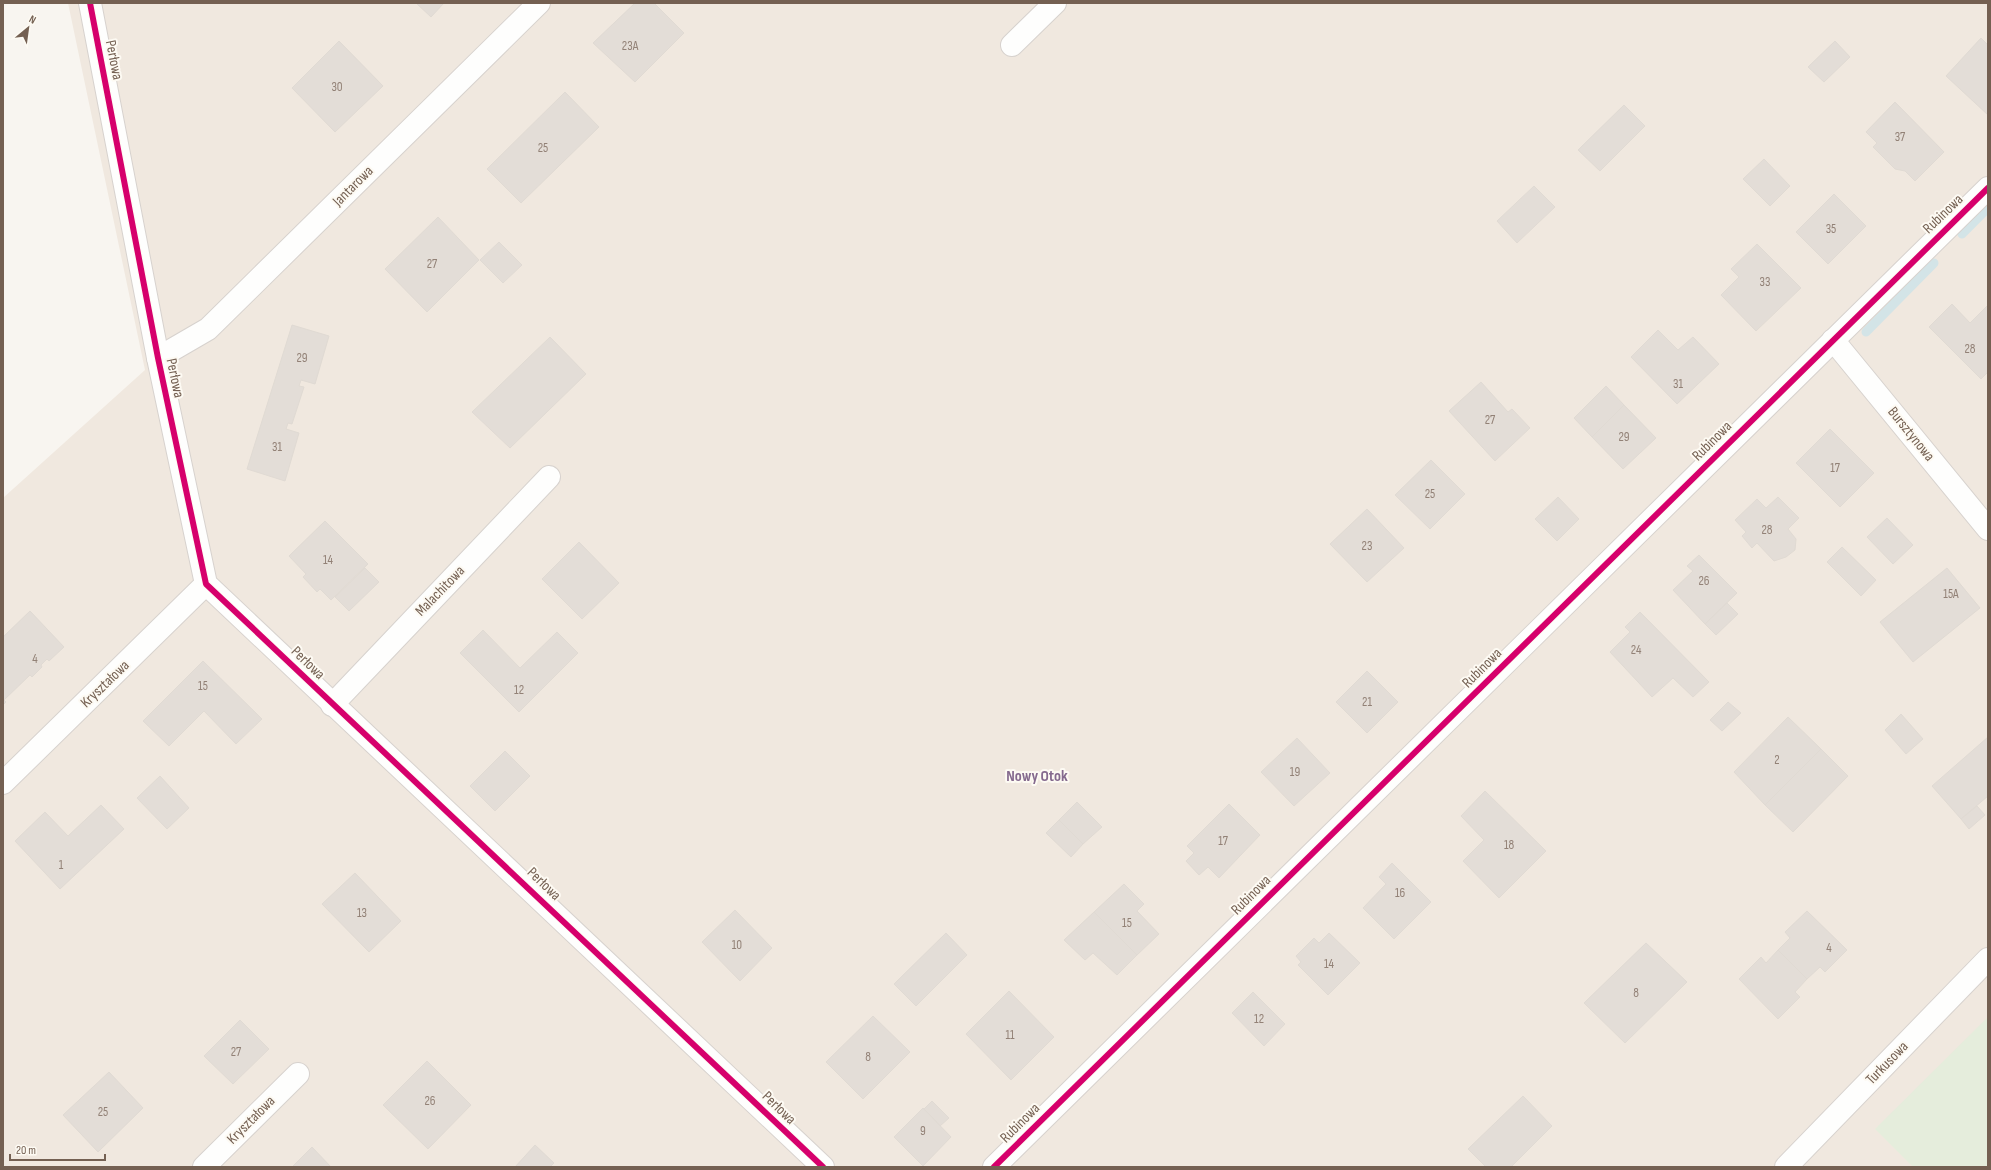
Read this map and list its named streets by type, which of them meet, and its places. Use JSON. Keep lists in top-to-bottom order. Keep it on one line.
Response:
{"streets":{"street":["Perłowa","Jantarowa","Rubinowa","Bursztynowa","Malachitowa","Kryształowa","Turkusowa"]},"crossings":[["Perłowa","Jantarowa"],["Perłowa","Malachitowa"],["Perłowa","Kryształowa"],["Rubinowa","Bursztynowa"]],"districts":["Nowy Otok"],"house_numbers":["23A","30","37","25","35","27","33","28","29","31","27","29","31","17","25","28","23","14","26","15A","24","4","15","12","21","2","19","17","18","1","16","13","15","10","4","14","8","12","11","27","8","26","25","9"],"scale_bar":"20 m","north":"top right"}
